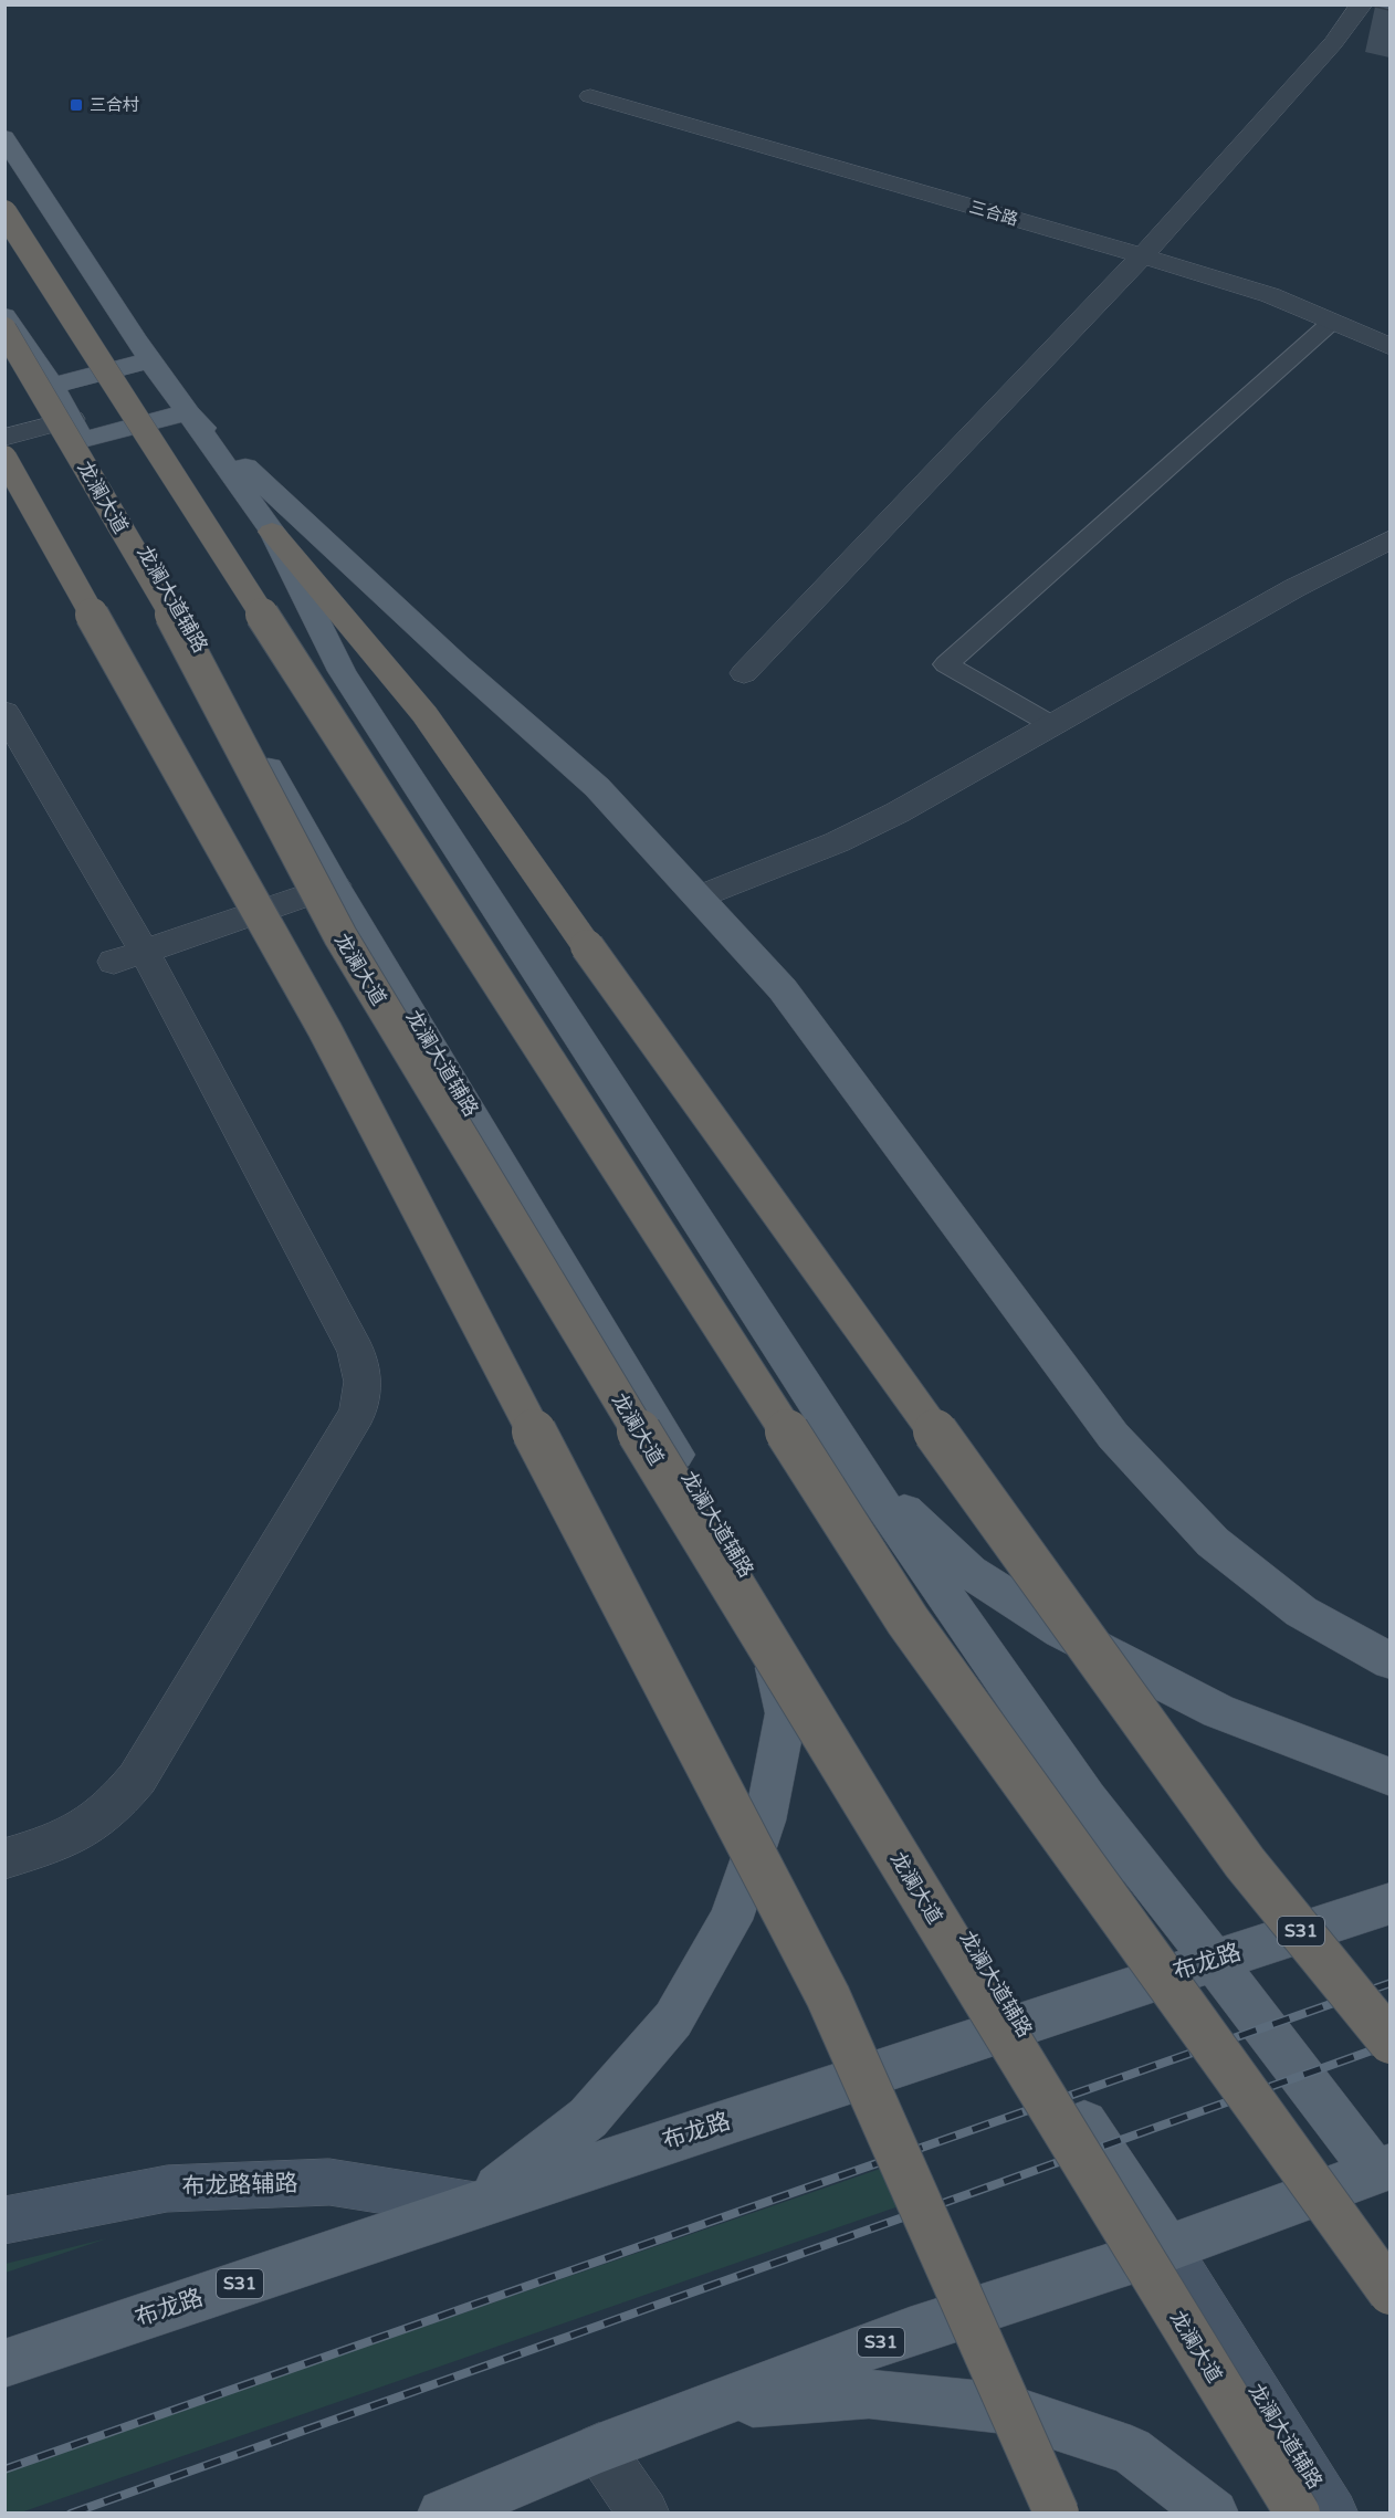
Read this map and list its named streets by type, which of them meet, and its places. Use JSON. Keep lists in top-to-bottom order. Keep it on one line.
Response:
{"streets":{"highway":["龙澜大道"],"main road":["龙澜大道辅路","S31","布龙路","布龙路辅路"],"street":["三合路"]},"crossings":[["龙澜大道辅路","S31"],["龙澜大道辅路","布龙路"],["布龙路","布龙路辅路"]],"places":{"transit":["三合村"]}}
